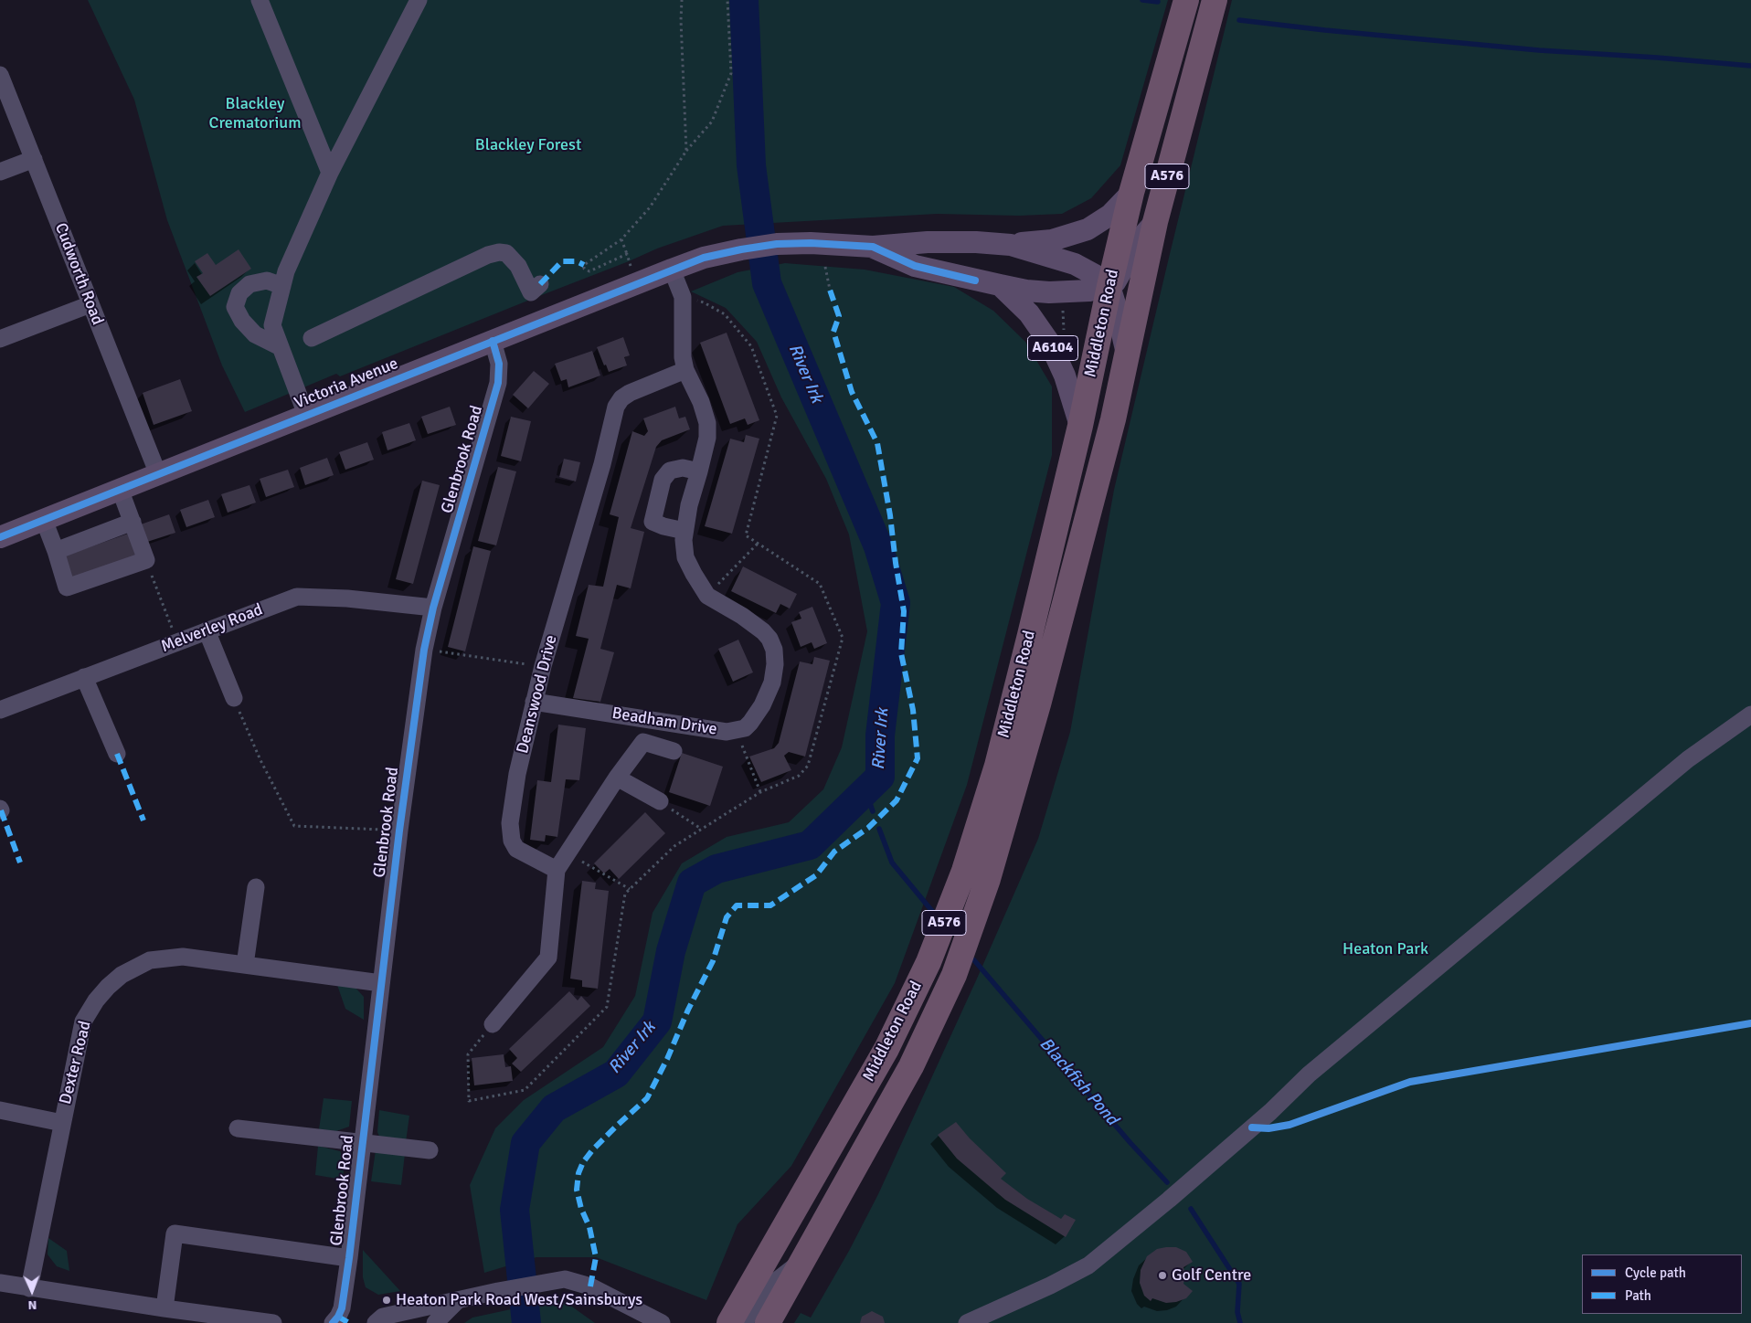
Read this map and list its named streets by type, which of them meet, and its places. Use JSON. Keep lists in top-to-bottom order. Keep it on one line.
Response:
{"streets":{"highway":["A576","Middleton Road"],"main road":["A6104","Victoria Avenue"],"street":["Cudworth Road","Glenbrook Road","Melverley Road","Deanswood Drive","Beadham Drive","Dexter Road"]},"crossings":[["Cudworth Road","Victoria Avenue"],["Middleton Road","A6104"],["Victoria Avenue","Glenbrook Road"],["Victoria Avenue","Beadham Drive"],["Glenbrook Road","Melverley Road"],["Glenbrook Road","Dexter Road"],["Deanswood Drive","Beadham Drive"]],"water":["River Irk","Blackfish Pond"],"parks":["Blackley Crematorium","Blackley Forest","Heaton Park"],"places":["Golf Centre","Heaton Park Road West/Sainsburys"],"legend":["Cycle path","Path"],"north":"bottom"}
